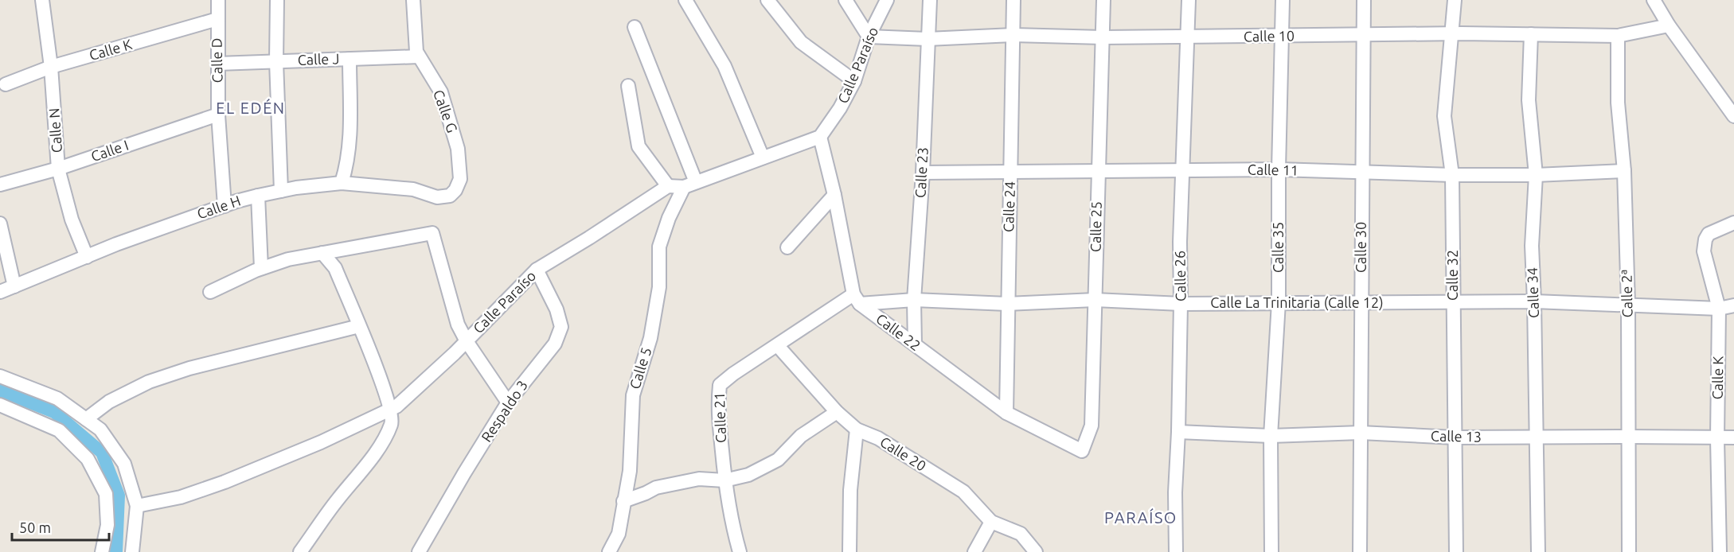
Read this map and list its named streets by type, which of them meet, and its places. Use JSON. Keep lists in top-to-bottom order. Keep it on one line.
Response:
{"streets":{"street":["Calle 10","Calle K","Calle J","Calle D","Calle Paraíso","Calle G","Calle N","Calle I","Calle 11","Calle 23","Calle 24","Calle H","Calle 25","Calle 35","Calle 30","Calle 32","Calle 26","Calle 34","Calle 2ª","Calle La Trinitaria (Calle 12)","Calle 22","Calle 5","Respaldo 3","Calle 21","Calle 13","Calle 20"]},"crossings":[["Calle 10","Calle Paraíso"],["Calle 10","Calle 23"],["Calle 10","Calle 24"],["Calle 10","Calle 25"],["Calle 10","Calle 35"],["Calle 10","Calle 30"],["Calle 10","Calle 32"],["Calle 10","Calle 26"],["Calle 10","Calle 34"],["Calle 10","Calle 2ª"],["Calle K","Calle D"],["Calle K","Calle N"],["Calle K","Calle La Trinitaria (Calle 12)"],["Calle K","Calle 13"],["Calle J","Calle D"],["Calle J","Calle G"],["Calle D","Calle I"],["Calle D","Calle H"],["Calle Paraíso","Respaldo 3"],["Calle G","Calle H"],["Calle N","Calle I"],["Calle N","Calle H"],["Calle 11","Calle 23"],["Calle 11","Calle 24"],["Calle 11","Calle 25"],["Calle 11","Calle 35"],["Calle 11","Calle 30"],["Calle 11","Calle 32"],["Calle 11","Calle 26"],["Calle 11","Calle 34"],["Calle 11","Calle 2ª"],["Calle 23","Calle La Trinitaria (Calle 12)"],["Calle 23","Calle 22"],["Calle 24","Calle La Trinitaria (Calle 12)"],["Calle 24","Calle 22"],["Calle 25","Calle La Trinitaria (Calle 12)"],["Calle 25","Calle 22"],["Calle 35","Calle La Trinitaria (Calle 12)"],["Calle 35","Calle 13"],["Calle 30","Calle La Trinitaria (Calle 12)"],["Calle 30","Calle 13"],["Calle 32","Calle La Trinitaria (Calle 12)"],["Calle 32","Calle 13"],["Calle 26","Calle La Trinitaria (Calle 12)"],["Calle 26","Calle 13"],["Calle 34","Calle La Trinitaria (Calle 12)"],["Calle 34","Calle 13"],["Calle 2ª","Calle La Trinitaria (Calle 12)"],["Calle 2ª","Calle 13"],["Calle La Trinitaria (Calle 12)","Calle 22"],["Calle La Trinitaria (Calle 12)","Calle 21"],["Calle 22","Calle 21"],["Calle 21","Calle 20"]],"districts":["EL EDÉN","PARAÍSO"],"scale_bar":"50 m"}
